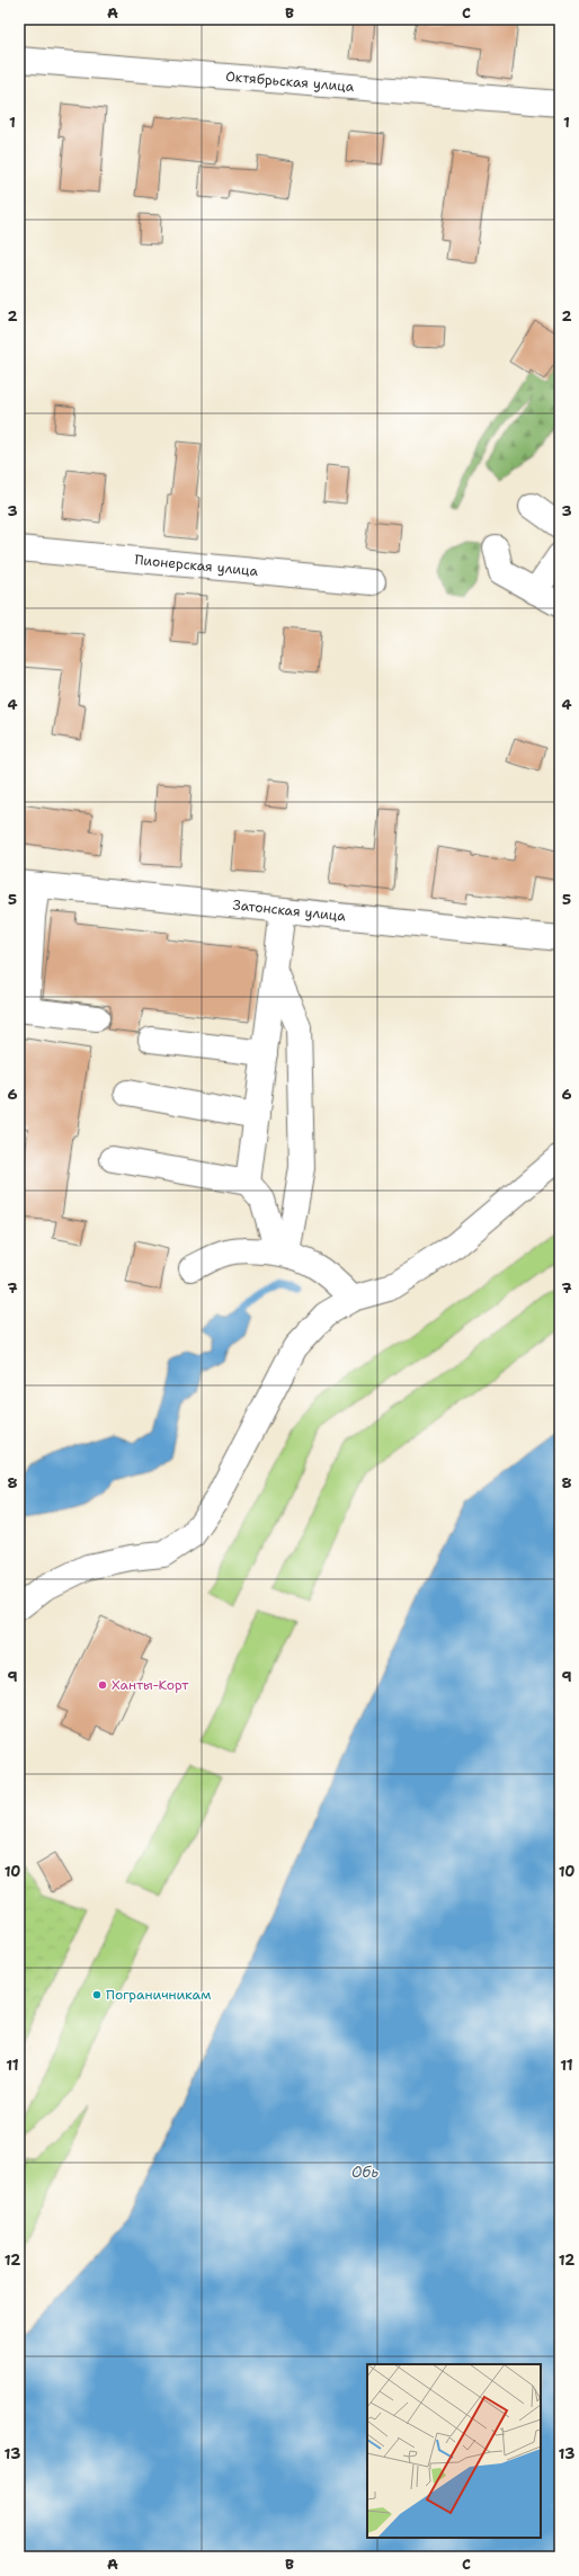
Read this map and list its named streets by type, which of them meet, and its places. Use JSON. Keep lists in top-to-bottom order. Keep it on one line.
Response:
{"streets":{"street":["Октябрьская улица","Пионерская улица","Затонская улица"]},"water":["Обь"],"places":["Ханты-Корт","Пограничникам"],"grid":{"columns":["A","B","C"],"rows":["1","2","3","4","5","6","7","8","9","10","11","12","13"]}}
